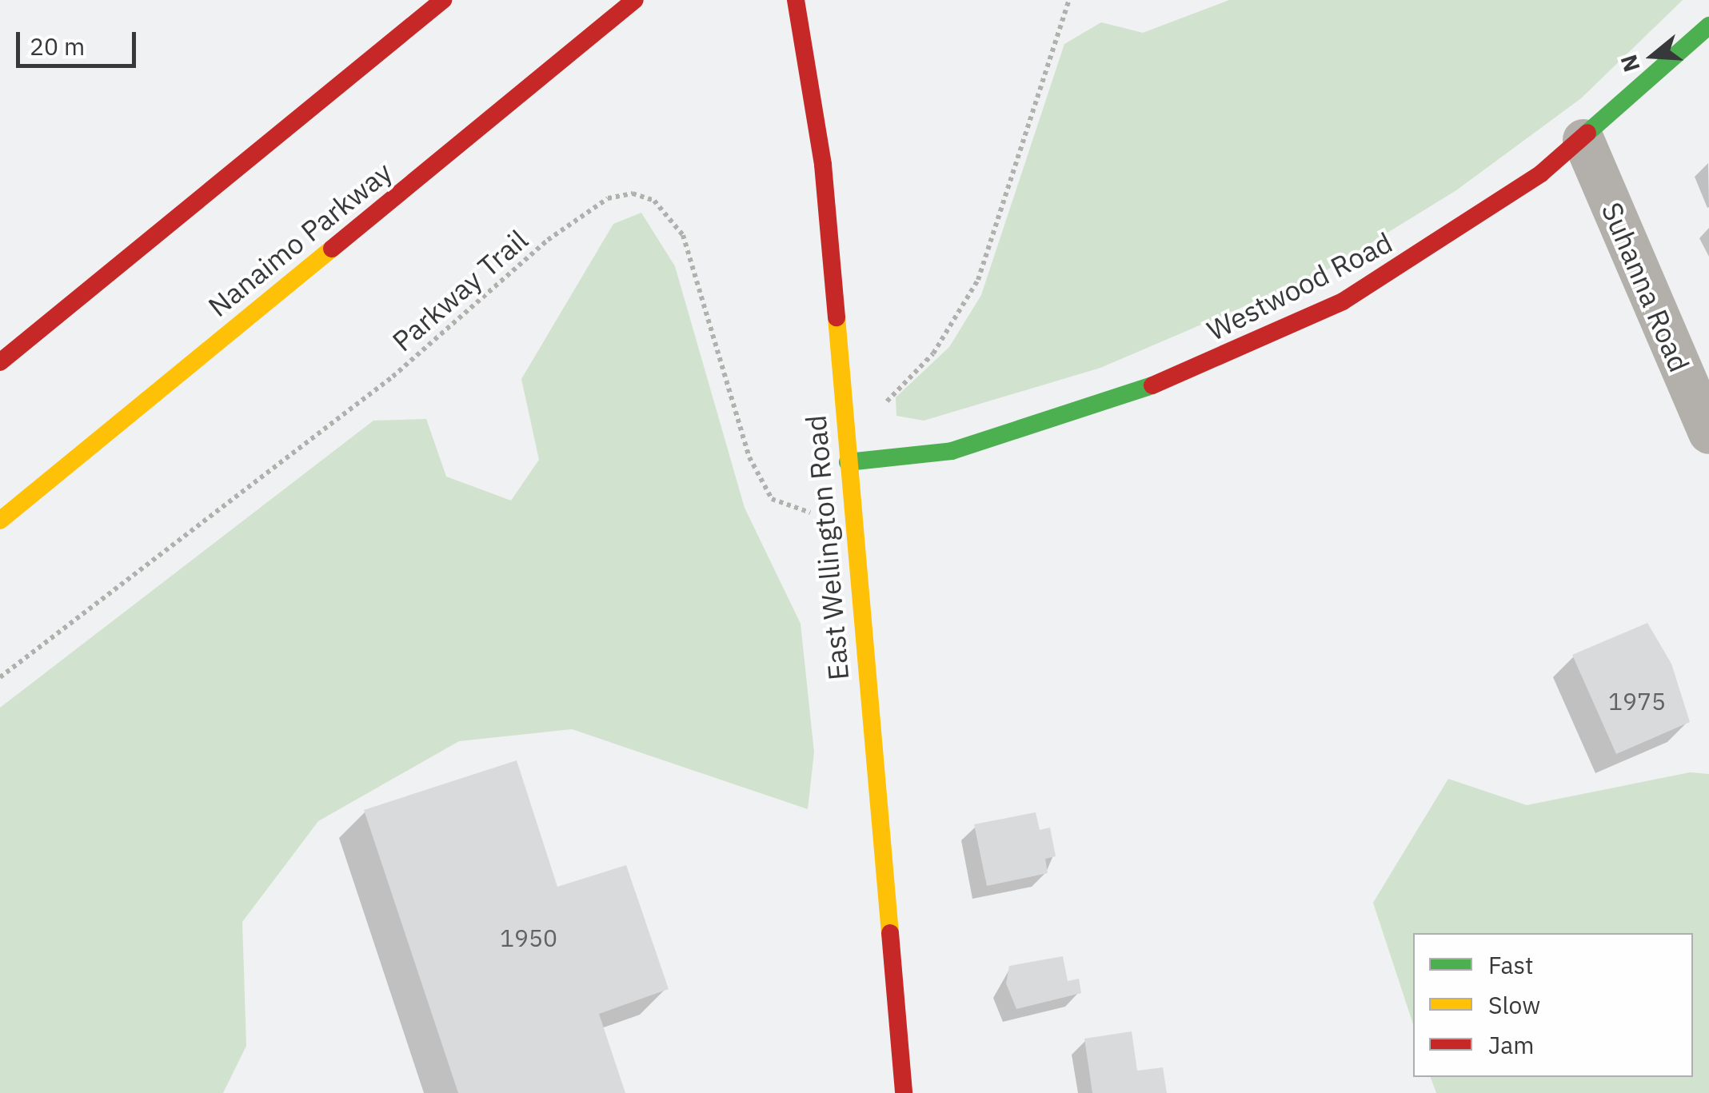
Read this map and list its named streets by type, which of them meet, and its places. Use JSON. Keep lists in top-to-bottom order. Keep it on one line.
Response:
{"streets":{"main road":["Nanaimo Parkway","Westwood Road","East Wellington Road"],"street":["Suhanna Road"],"path":["Parkway Trail"]},"crossings":[["Westwood Road","Suhanna Road"],["Westwood Road","East Wellington Road"]],"house_numbers":["1975","1950"],"legend":["Fast","Slow","Jam"],"scale_bar":"20 m","north":"left"}
